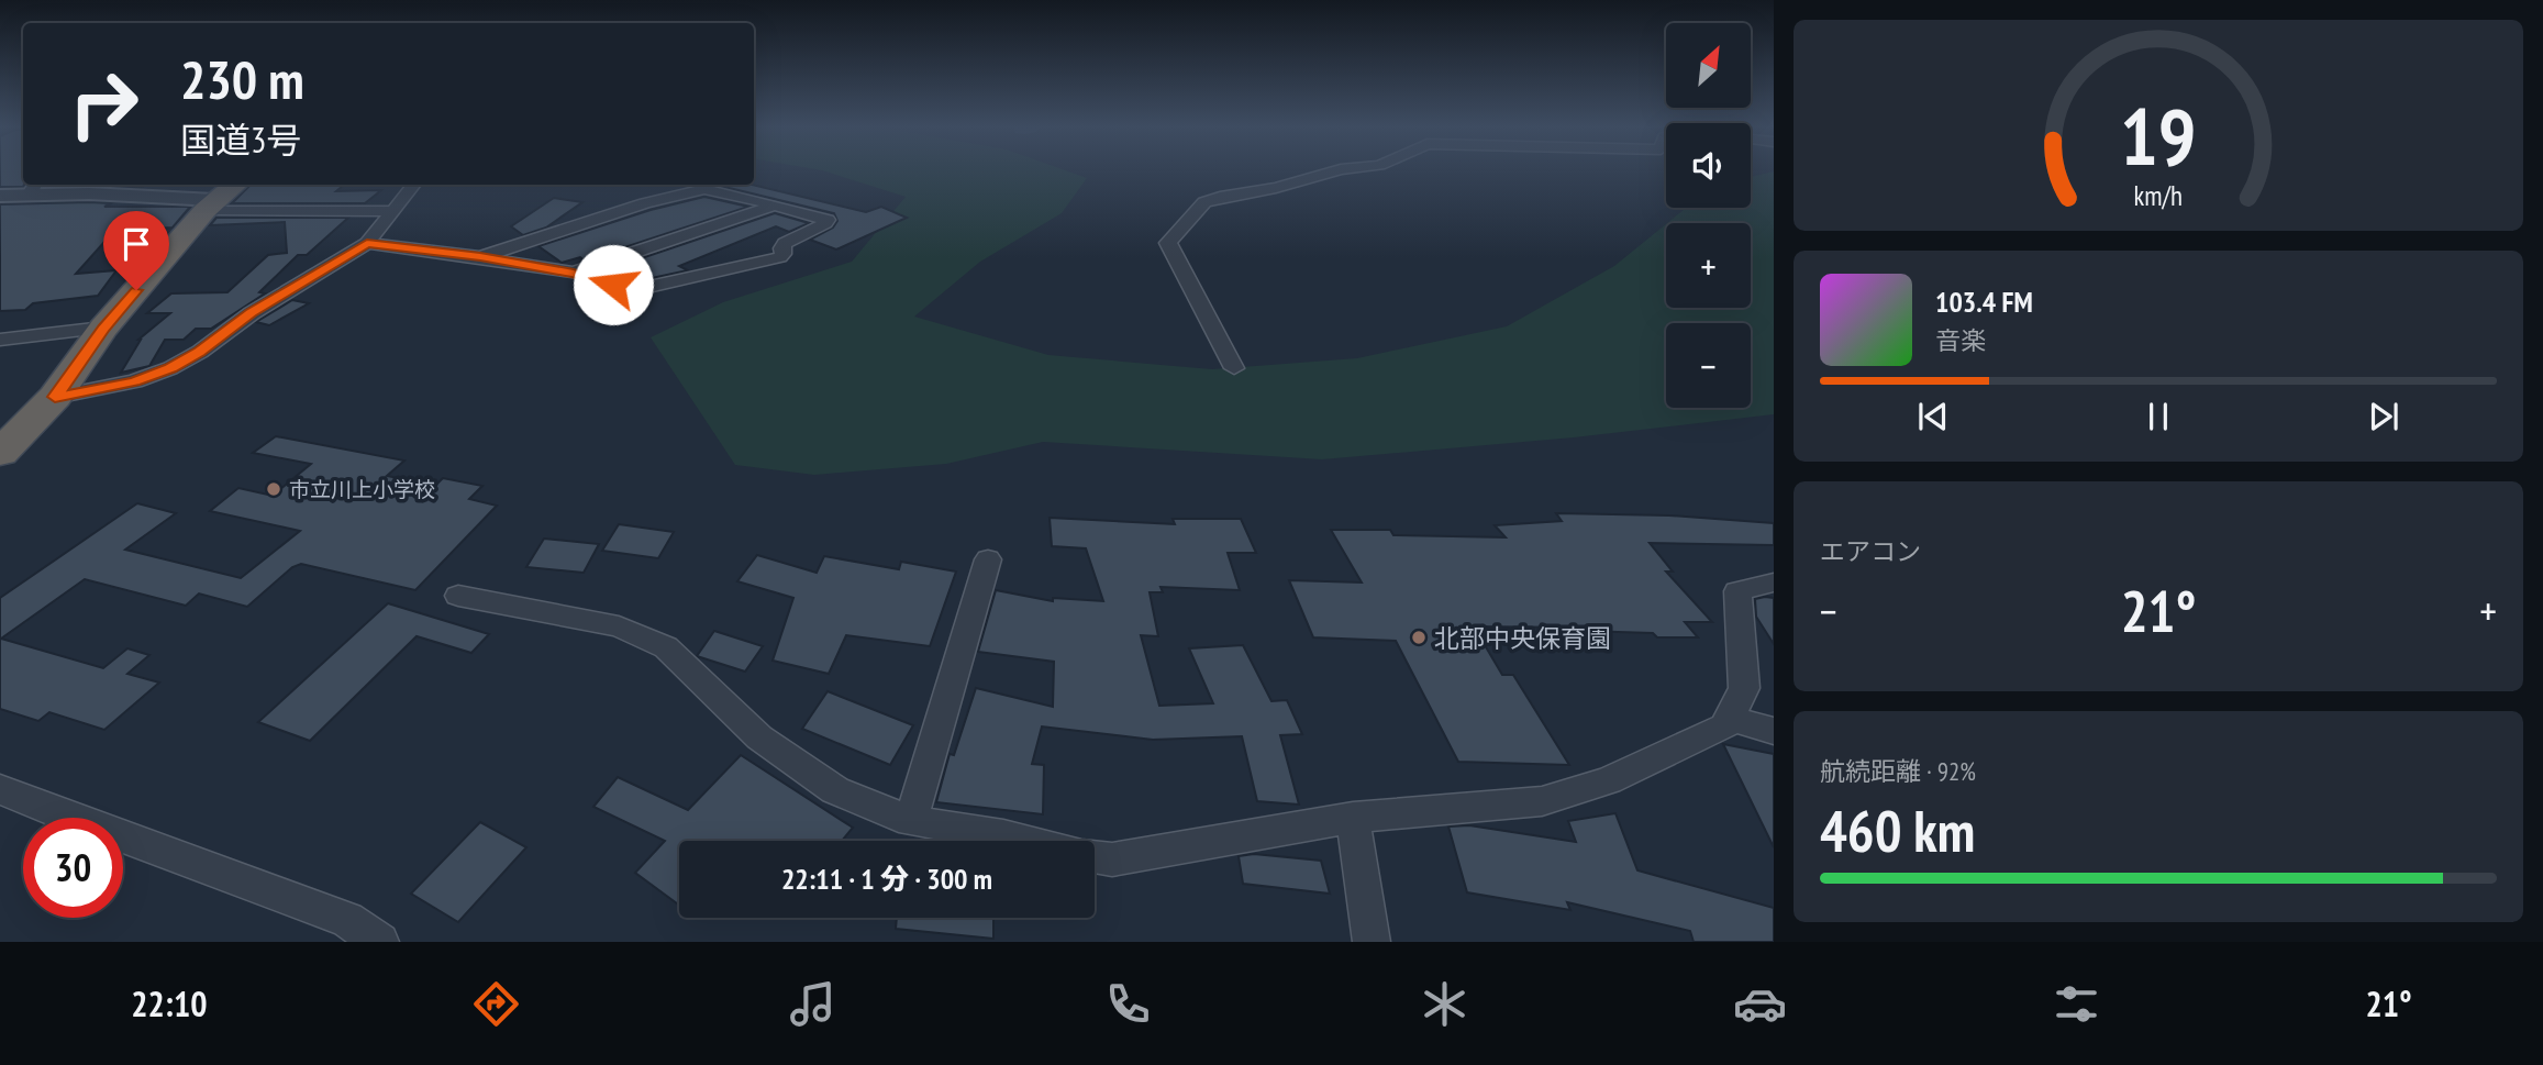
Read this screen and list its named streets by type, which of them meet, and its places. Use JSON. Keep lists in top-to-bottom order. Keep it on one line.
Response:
{"places":["市立川上小学校","北部中央保育園"],"north":"top right","page":{"map_buttons":["+","−"],"turn":["230 m","国道3号"],"song":["103.4 FM","音楽"],"tile":["エアコン",["航続距離 · 92%","460 km"]],"heat":["−","21°","+"],"limit":"30","trip":"22:11 · 1 分 · 300 m","tabs":["22:10","21°"],"gauge":["19","km/h"]}}
